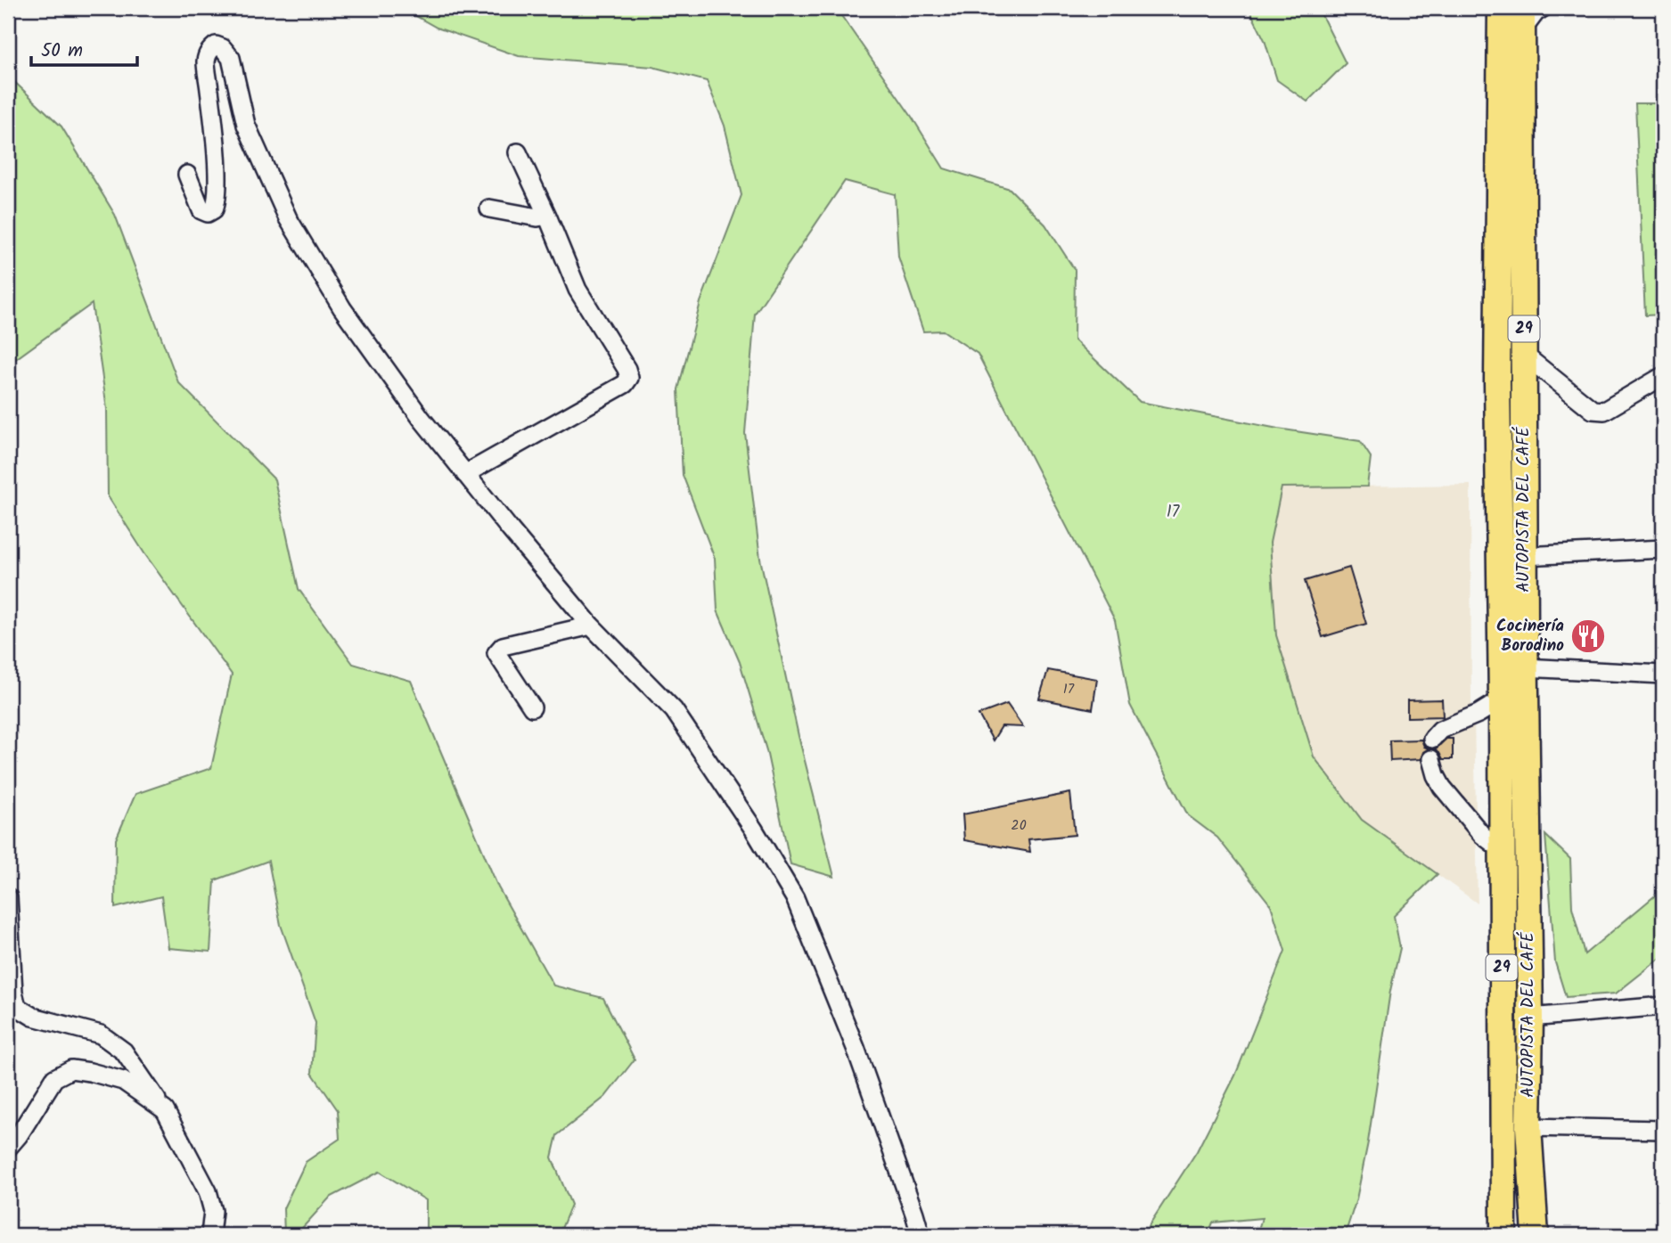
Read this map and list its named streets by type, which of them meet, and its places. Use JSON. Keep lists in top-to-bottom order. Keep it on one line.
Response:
{"streets":{"highway":["29","AUTOPISTA DEL CAFÉ"]},"parks":["17"],"places":{"restaurant":["Cocinería Borodino"]},"house_numbers":["17","20"],"scale_bar":"50 m"}
